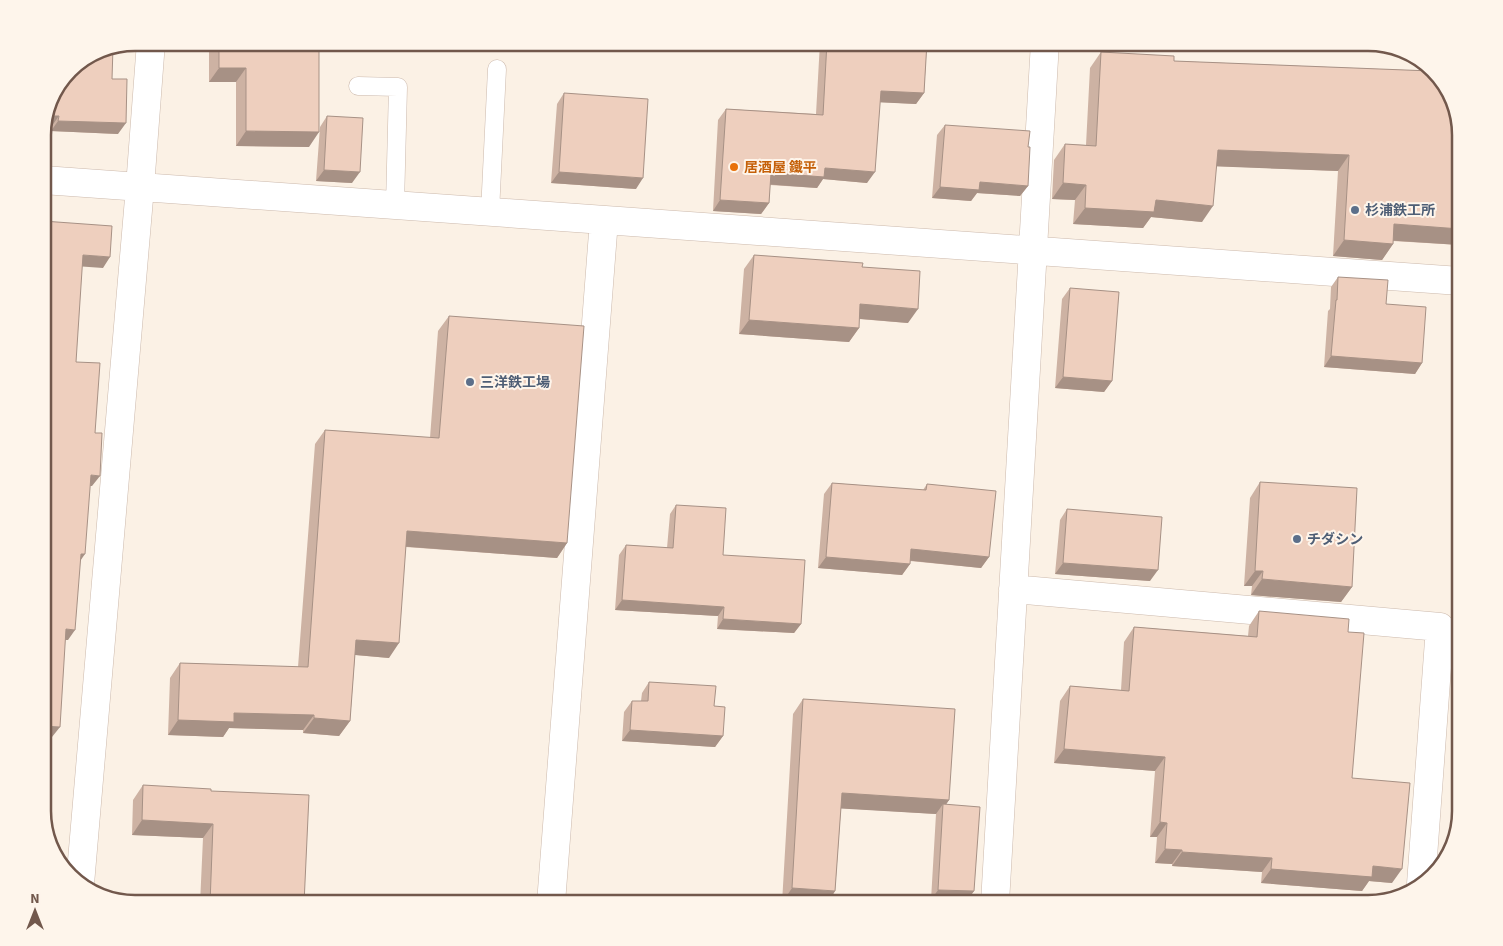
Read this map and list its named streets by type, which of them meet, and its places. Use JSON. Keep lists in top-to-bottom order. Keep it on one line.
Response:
{"places":["居酒屋 鐵平","杉浦鉄工所","三洋鉄工場","チダシン"],"north":"top"}
